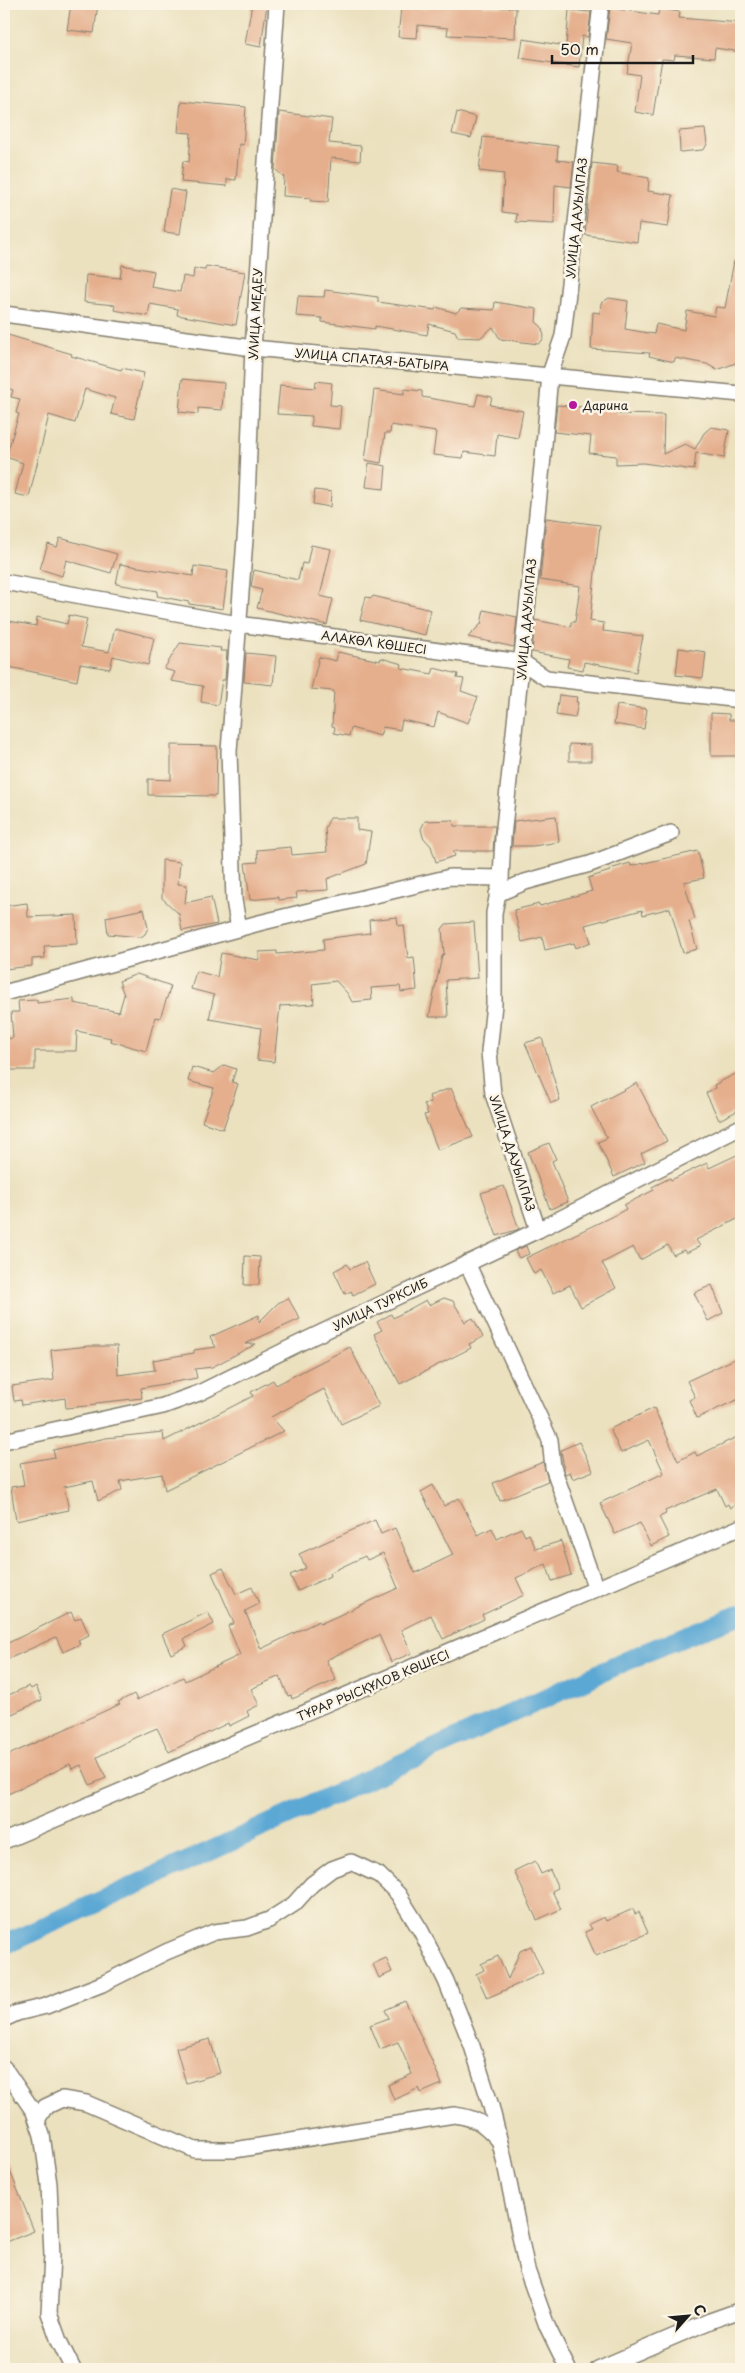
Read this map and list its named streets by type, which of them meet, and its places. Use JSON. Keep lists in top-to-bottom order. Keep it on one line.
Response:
{"streets":{"street":["УЛИЦА ДАУЫЛПАЗ","УЛИЦА МЕДЕУ","УЛИЦА СПАТАЯ-БАТЫРА","АЛАКӨЛ КӨШЕСІ","УЛИЦА ТУРКСИБ","ТҰРАР РЫСҚҰЛОВ КӨШЕСІ"]},"crossings":[["УЛИЦА ДАУЫЛПАЗ","УЛИЦА СПАТАЯ-БАТЫРА"],["УЛИЦА ДАУЫЛПАЗ","АЛАКӨЛ КӨШЕСІ"],["УЛИЦА ДАУЫЛПАЗ","УЛИЦА ТУРКСИБ"],["УЛИЦА МЕДЕУ","УЛИЦА СПАТАЯ-БАТЫРА"],["УЛИЦА МЕДЕУ","АЛАКӨЛ КӨШЕСІ"]],"places":["Дарина"],"scale_bar":"50 m","north":"top right"}
